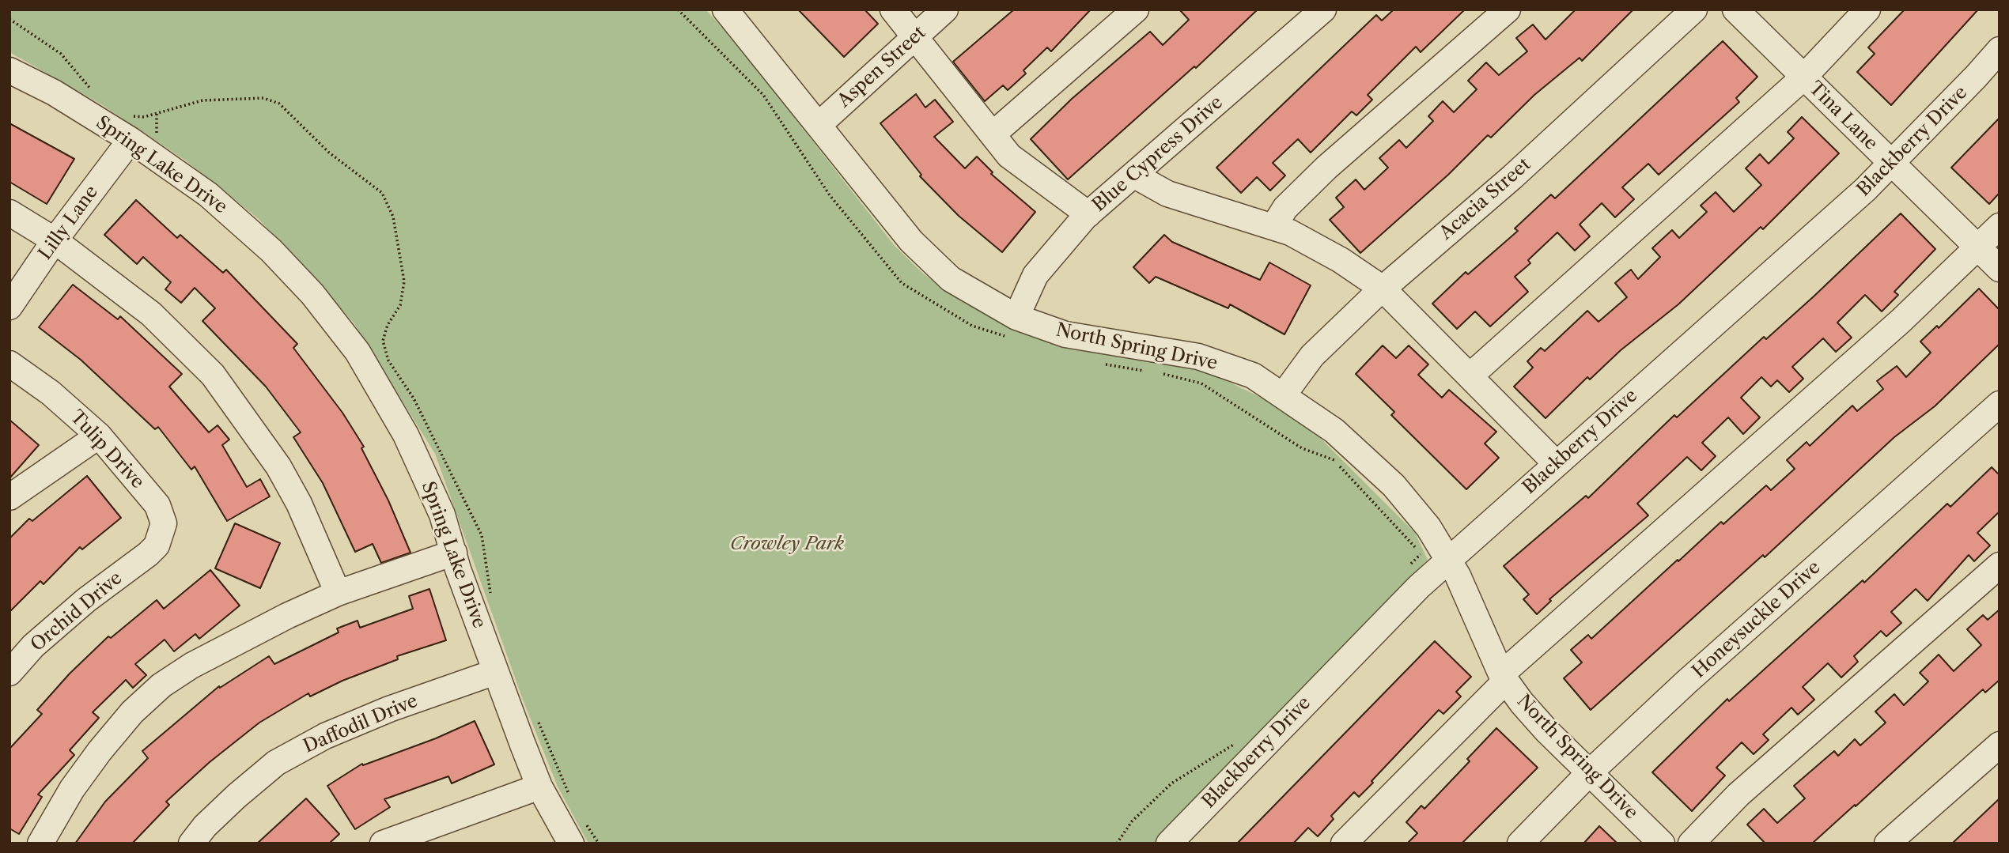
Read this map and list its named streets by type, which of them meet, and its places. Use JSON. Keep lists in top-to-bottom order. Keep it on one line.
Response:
{"streets":{"street":["Aspen Street","Tina Lane","Blackberry Drive","Blue Cypress Drive","Spring Lake Drive","Acacia Street","Lilly Lane","North Spring Drive","Tulip Drive","Orchid Drive","Honeysuckle Drive","Daffodil Drive"]},"crossings":[["Aspen Street","North Spring Drive"],["Tina Lane","Blackberry Drive"],["Blackberry Drive","North Spring Drive"],["Blue Cypress Drive","North Spring Drive"],["Spring Lake Drive","Lilly Lane"],["Spring Lake Drive","Daffodil Drive"],["Acacia Street","North Spring Drive"],["North Spring Drive","Honeysuckle Drive"],["Tulip Drive","Orchid Drive"]],"parks":["Crowley Park"]}
